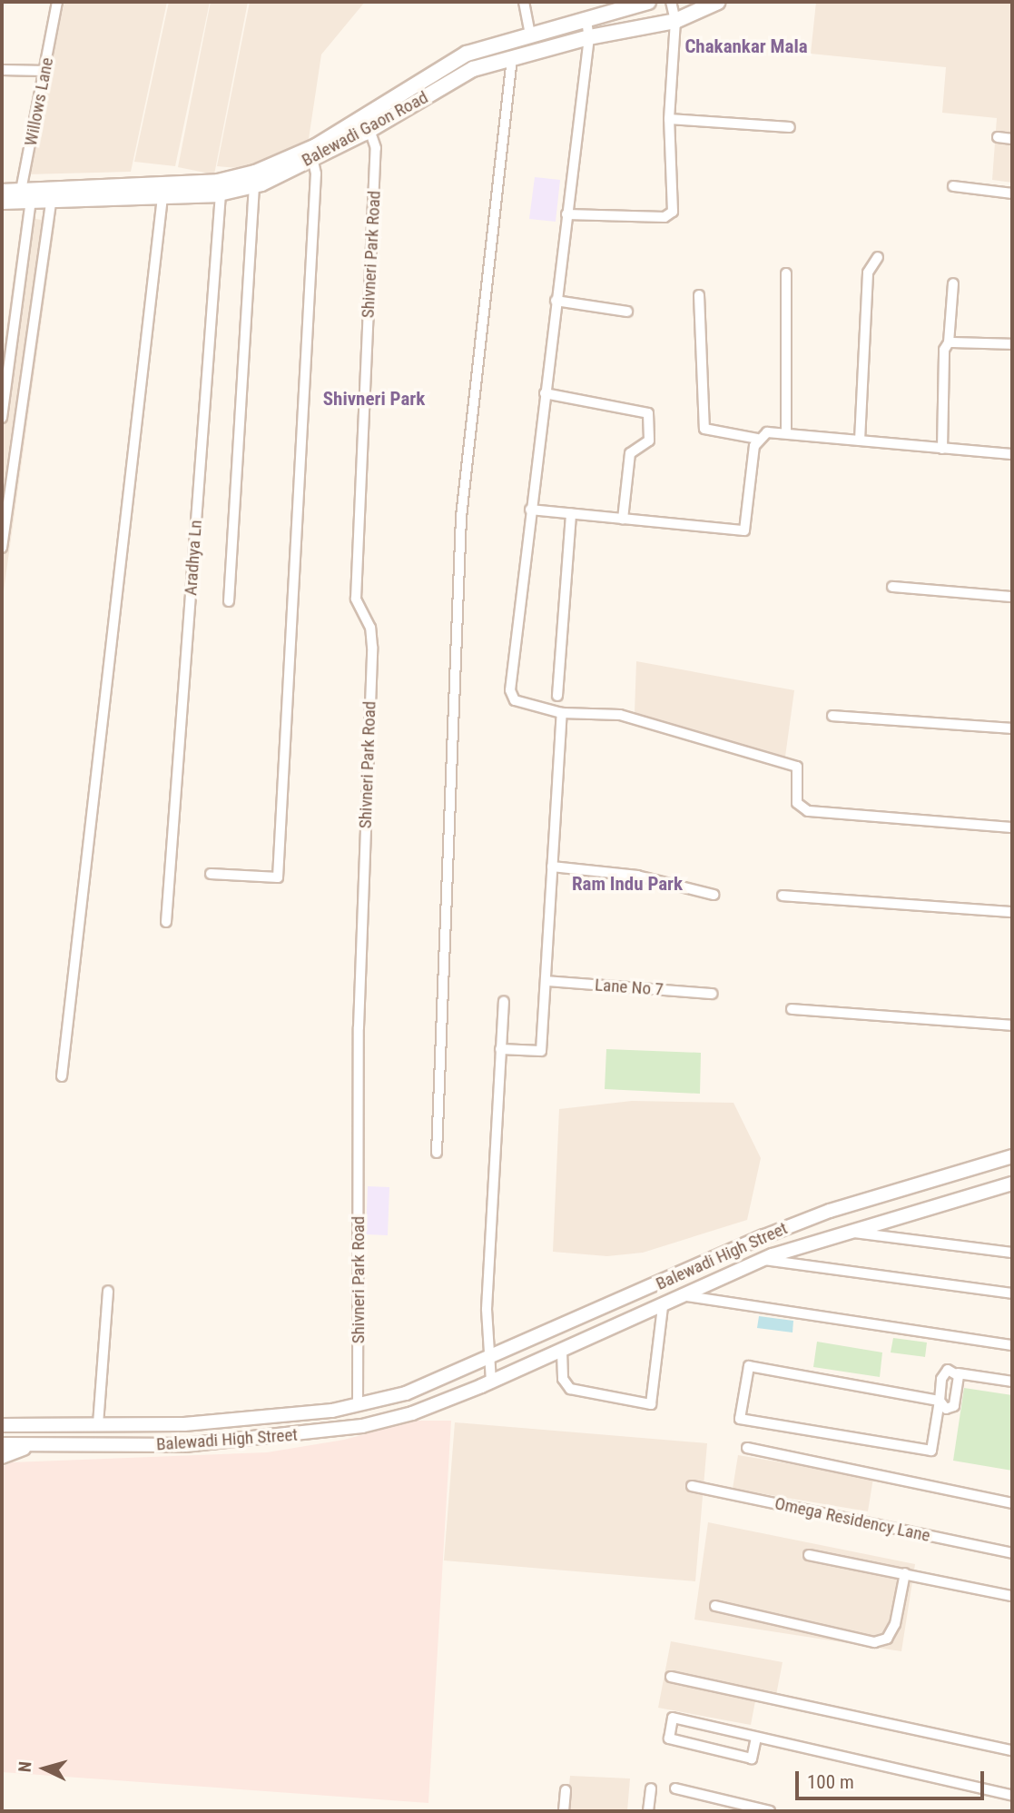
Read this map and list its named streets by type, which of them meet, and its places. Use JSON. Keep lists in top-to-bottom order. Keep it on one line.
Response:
{"streets":{"main road":["Balewadi Gaon Road"],"street":["Willows Lane","Shivneri Park Road","Aradhya Ln","Lane No 7","Balewadi High Street","Omega Residency Lane"]},"crossings":[["Willows Lane","Balewadi Gaon Road"],["Balewadi Gaon Road","Shivneri Park Road"],["Balewadi Gaon Road","Aradhya Ln"],["Shivneri Park Road","Balewadi High Street"]],"districts":["Chakankar Mala","Shivneri Park","Ram Indu Park"],"scale_bar":"100 m","north":"left"}
